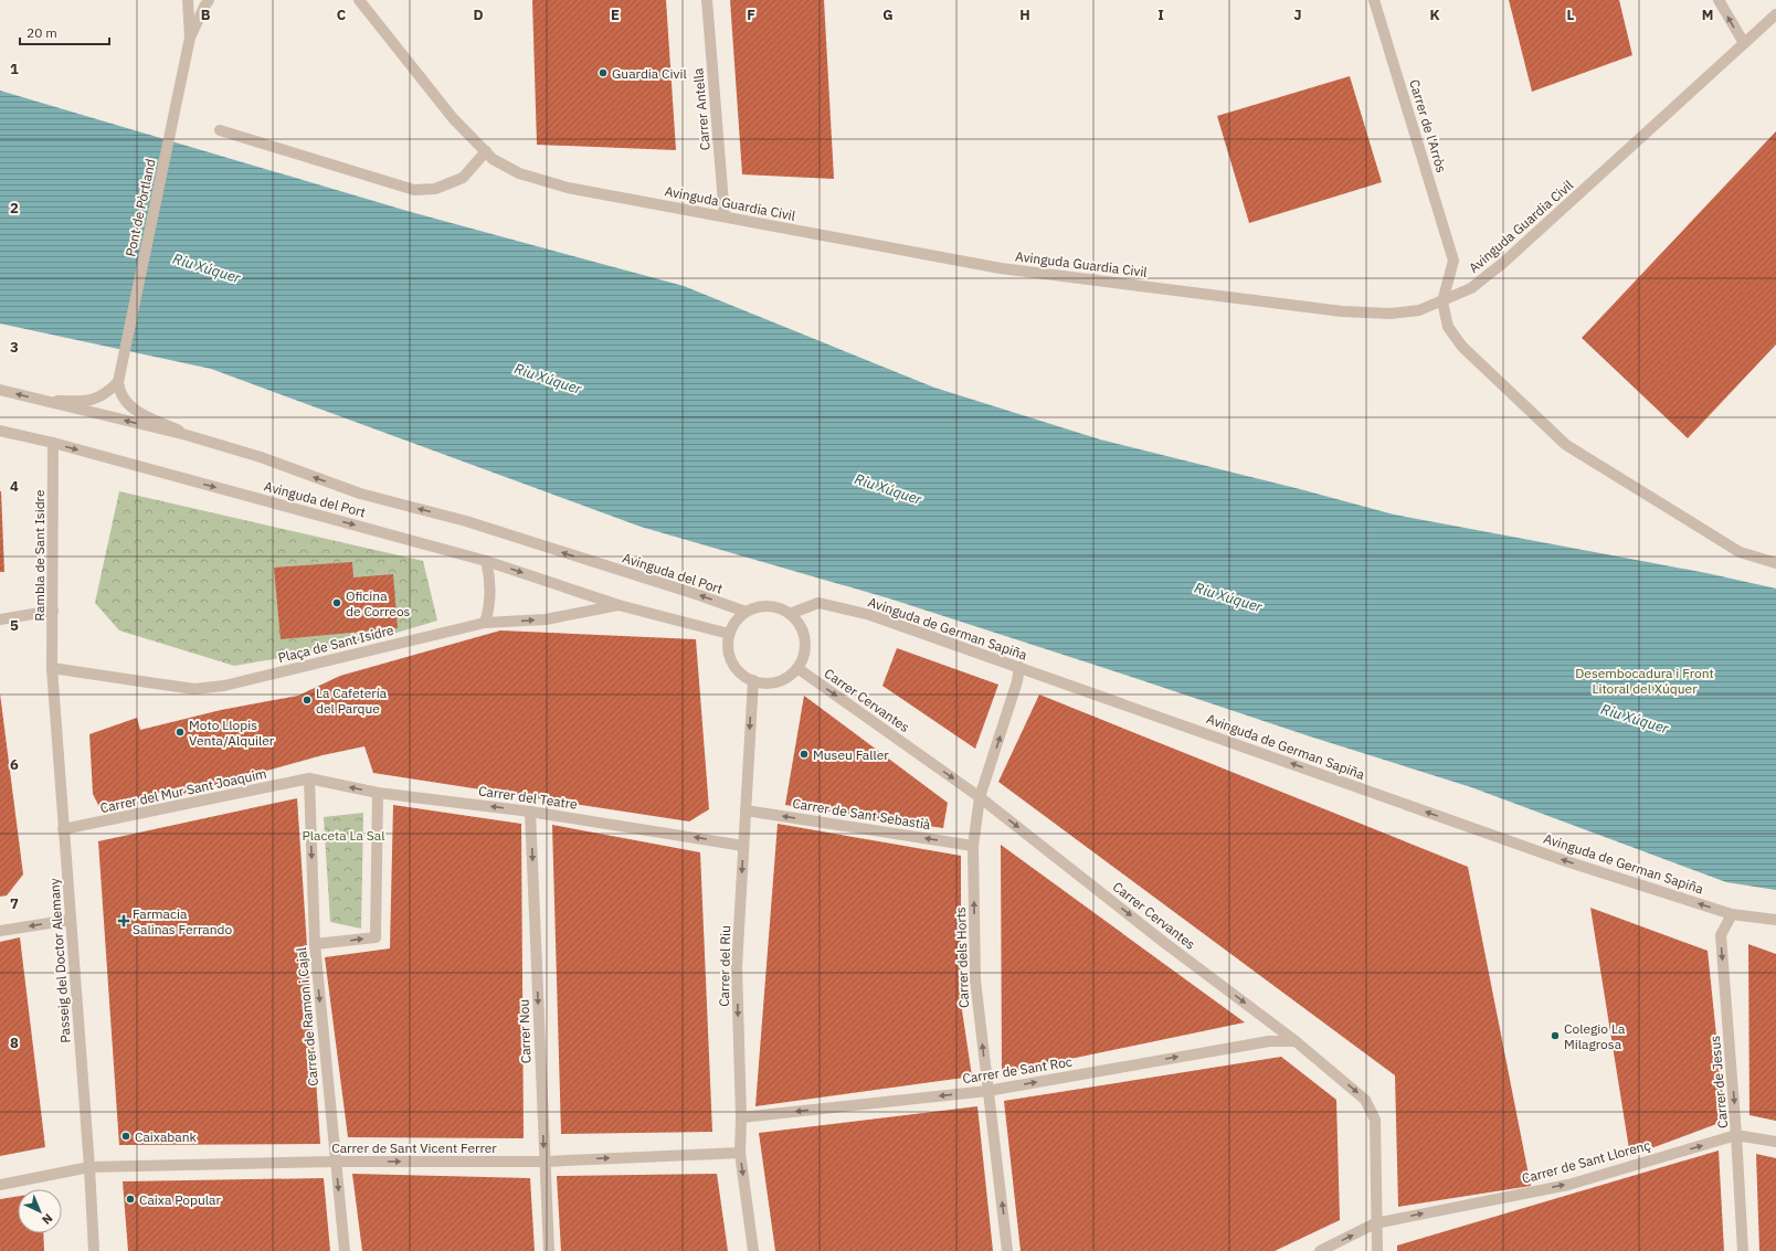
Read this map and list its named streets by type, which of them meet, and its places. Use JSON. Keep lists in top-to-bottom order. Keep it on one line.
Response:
{"streets":{"street":["Carrer Antella","Carrer de l'Arròs","Avinguda Guardia Civil","Pont de Pòrtland","Avinguda del Port","Rambla de Sant Isidre","Avinguda de German Sapiña","Plaça de Sant Isidre","Carrer Cervantes","Carrer del Mur Sant Joaquim","Carrer del Teatre","Carrer de Sant Sebastià","Carrer dels Horts","Passeig del Doctor Alemany","Carrer del Riu","Carrer de Ramon i Cajal","Carrer Nou","Carrer de Sant Roc","Carrer de Jesus","Carrer de Sant Vicent Ferrer","Carrer de Sant Llorenç"]},"crossings":[["Carrer Antella","Avinguda Guardia Civil"],["Carrer de l'Arròs","Avinguda Guardia Civil"],["Pont de Pòrtland","Avinguda del Port"],["Avinguda del Port","Rambla de Sant Isidre"],["Avinguda del Port","Avinguda de German Sapiña"],["Avinguda del Port","Plaça de Sant Isidre"],["Avinguda del Port","Carrer Cervantes"],["Avinguda del Port","Carrer del Riu"],["Rambla de Sant Isidre","Plaça de Sant Isidre"],["Rambla de Sant Isidre","Passeig del Doctor Alemany"],["Avinguda de German Sapiña","Plaça de Sant Isidre"],["Avinguda de German Sapiña","Carrer Cervantes"],["Avinguda de German Sapiña","Carrer dels Horts"],["Avinguda de German Sapiña","Carrer del Riu"],["Avinguda de German Sapiña","Carrer de Jesus"],["Plaça de Sant Isidre","Carrer Cervantes"],["Plaça de Sant Isidre","Passeig del Doctor Alemany"],["Plaça de Sant Isidre","Carrer del Riu"],["Carrer Cervantes","Carrer dels Horts"],["Carrer Cervantes","Carrer del Riu"],["Carrer Cervantes","Carrer de Sant Roc"],["Carrer Cervantes","Carrer de Sant Llorenç"],["Carrer del Mur Sant Joaquim","Carrer del Teatre"],["Carrer del Mur Sant Joaquim","Passeig del Doctor Alemany"],["Carrer del Mur Sant Joaquim","Carrer de Ramon i Cajal"],["Carrer del Teatre","Carrer del Riu"],["Carrer del Teatre","Carrer de Ramon i Cajal"],["Carrer del Teatre","Carrer Nou"],["Carrer de Sant Sebastià","Carrer dels Horts"],["Carrer de Sant Sebastià","Carrer del Riu"],["Carrer dels Horts","Carrer de Sant Roc"],["Passeig del Doctor Alemany","Carrer de Sant Vicent Ferrer"],["Carrer del Riu","Carrer de Sant Roc"],["Carrer del Riu","Carrer de Sant Vicent Ferrer"],["Carrer de Ramon i Cajal","Carrer de Sant Vicent Ferrer"],["Carrer Nou","Carrer de Sant Vicent Ferrer"],["Carrer de Jesus","Carrer de Sant Llorenç"]],"one_way":["Avinguda de German Sapiña","Carrer Cervantes","Carrer del Teatre","Carrer de Sant Sebastià","Carrer dels Horts","Carrer del Riu","Carrer de Ramon i Cajal","Carrer Nou","Carrer de Jesus","Carrer de Sant Vicent Ferrer","Carrer de Sant Llorenç"],"water":["Riu Xúquer"],"parks":["Desembocadura i Front Litoral del Xúquer","Placeta La Sal"],"places":{"other":["Guardia Civil","Oficina de Correos","La Cafetería del Parque","Moto Llopis Venta/Alquiler","Museu Faller","Colegio La Milagrosa","Caixabank","Caixa Popular"],"health":["Farmacia Salinas Ferrando"]},"scale_bar":"20 m","north":"bottom right","grid":{"columns":["B","C","D","E","F","G","H","I","J","K","L","M"],"rows":["1","2","3","4","5","6","7","8"]}}
